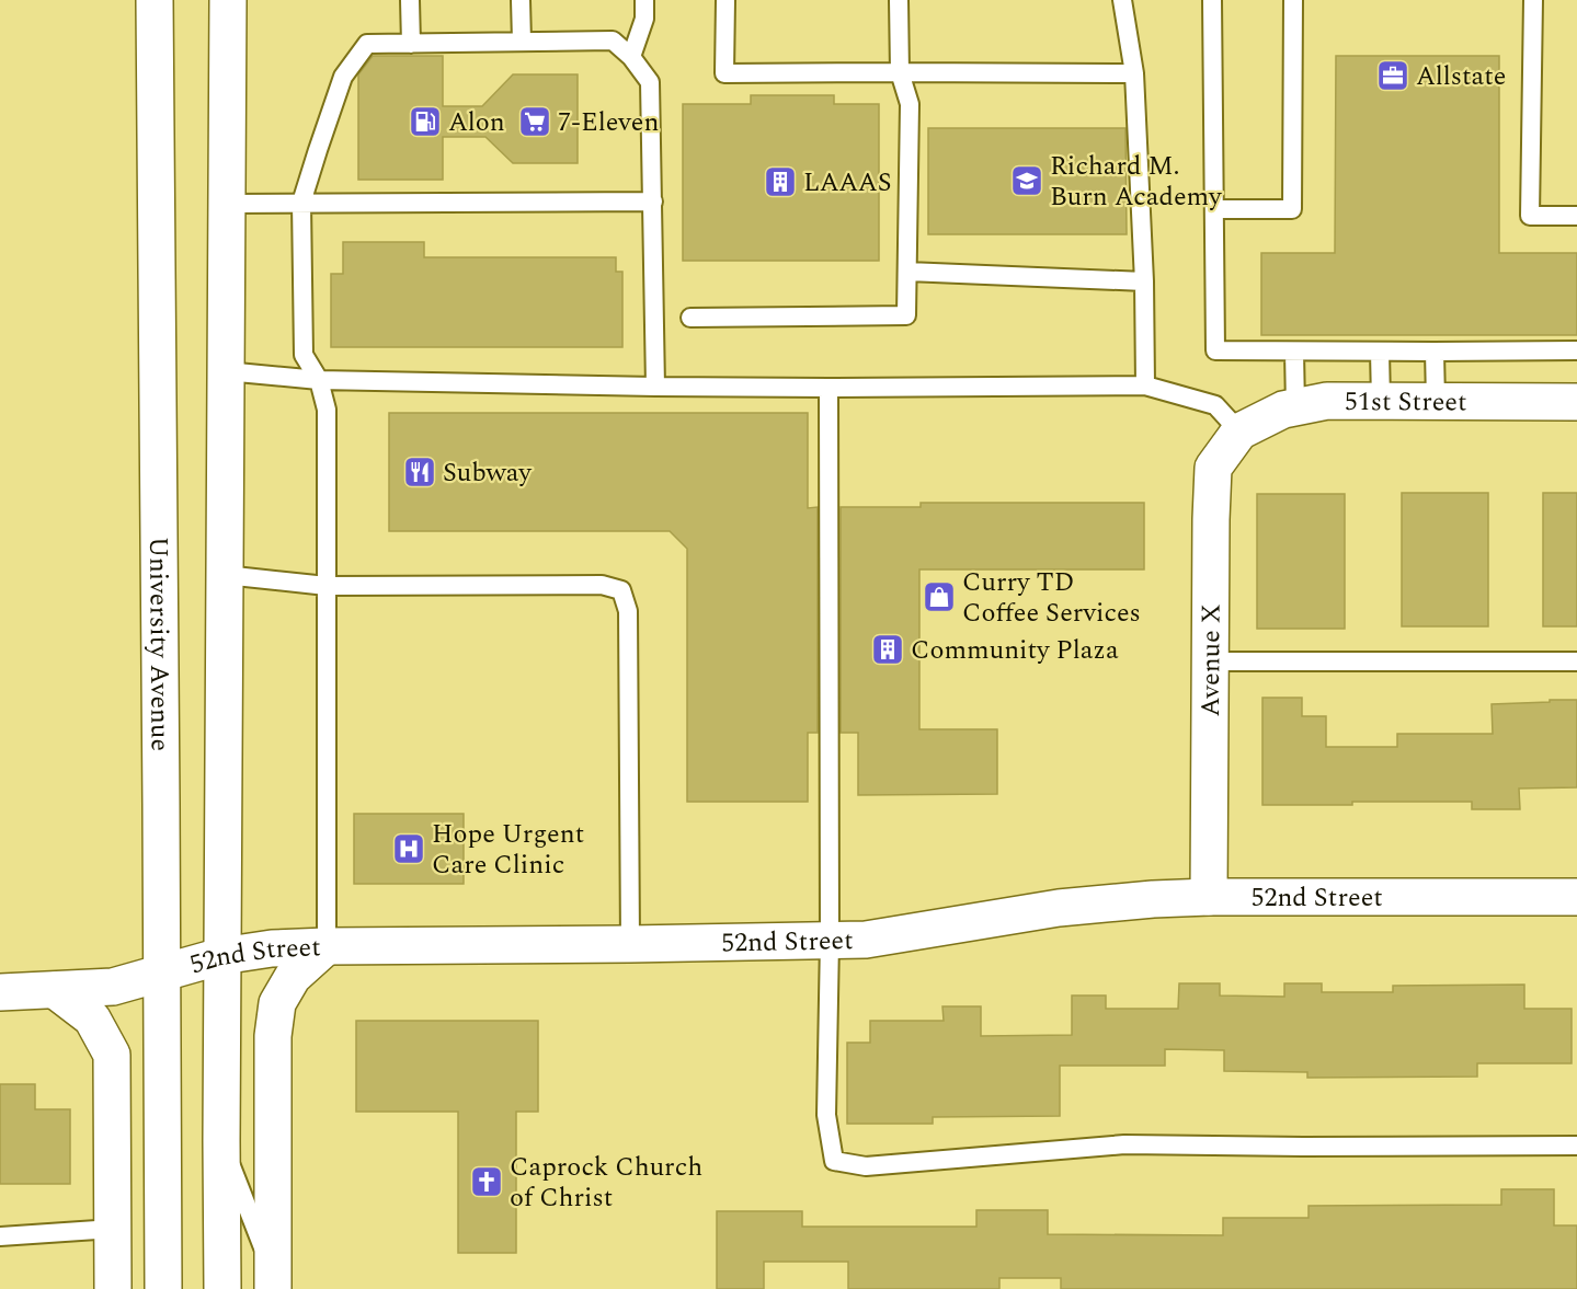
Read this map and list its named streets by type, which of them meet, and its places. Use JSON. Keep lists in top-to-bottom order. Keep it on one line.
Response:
{"streets":{"street":["51st Street","University Avenue","Avenue X","52nd Street"]},"crossings":[["51st Street","Avenue X"],["University Avenue","52nd Street"],["Avenue X","52nd Street"]],"places":{"office":["Allstate"],"fuel station":["Alon"],"supermarket":["7-Eleven"],"school or university":["Richard M. Burn Academy"],"building":["LAAAS","Community Plaza"],"restaurant":["Subway"],"shop":["Curry TD Coffee Services"],"hospital":["Hope Urgent Care Clinic"],"church":["Caprock Church of Christ"]}}
